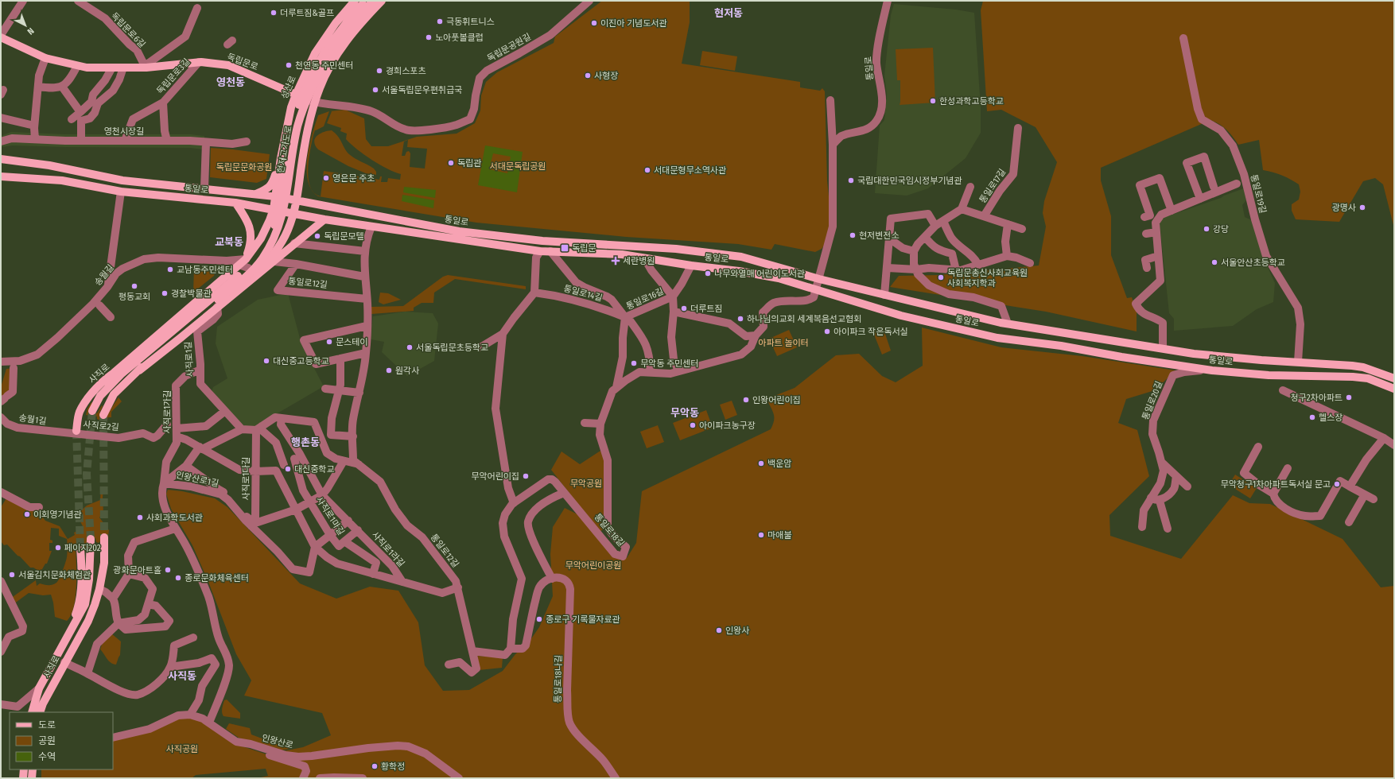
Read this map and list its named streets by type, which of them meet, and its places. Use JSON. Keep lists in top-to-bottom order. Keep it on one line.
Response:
{"streets":{"main road":["독립문로","통일로","성산로","현저고가도로","사직로"],"street":["독립문로6길","독립문공원길","독립문로3길","영천시장길","통일로17길","통일로19길","송월길","통일로12길","통일로14길","통일로16길","사직로1길","통일로20길","사직로1가길","송월1길","사직로2길","사직로1다길","인왕산로1길","사직로1마길","통일로18길","사직로1라길","통일로18나길","인왕산로"]},"crossings":[["독립문로6길","독립문로"],["독립문로","독립문로3길"],["독립문로","성산로"],["통일로","성산로"],["통일로","영천시장길"],["통일로","통일로19길"],["통일로","통일로12길"],["통일로","통일로14길"],["통일로","통일로16길"],["통일로","통일로20길"],["통일로","통일로18길"],["독립문로3길","영천시장길"],["성산로","송월길"],["성산로","사직로"],["현저고가도로","사직로1길"],["현저고가도로","사직로"],["통일로14길","통일로16길"],["통일로14길","통일로18길"],["통일로16길","통일로18길"],["사직로1길","사직로"],["사직로1길","사직로1가길"],["사직로1가길","인왕산로1길"],["송월1길","사직로2길"],["사직로1다길","인왕산로1길"],["인왕산로1길","인왕산로"],["사직로1마길","사직로1라길"]],"districts":["현저동","영천동","교북동","무악동","행촌동","사직동"],"parks":["서대문독립공원","독립문문화공원","아파트 놀이터","무악공원","무악어린이공원","사직공원"],"places":{"other":["더루트짐&골프","극동휘트니스","이진아 기념도서관","노아풋볼클럽","천연동 주민센터","경희스포츠","사형장","서울독립문우편취급국","한성과학고등학교","독립관","서대문형무소역사관","영은문 주초","국립대한민국임시정부기념관","광명사","강당","현저변전소","독립문모텔","서울안산초등학교","교남동주민센터","나무와열매 어린이도서관","독립문총신사회교육원 사회복지학과","평동교회","경찰박물관","더루트짐","하나님의교회 세계복음선교협회","아이파크 작은독서실","문스테이","서울독립문초등학교","대신중고등학교","무악동 주민센터","원각사","청구2차아파트","인왕어린이집","헬스장","아이파크농구장","백운암","대신중학교","무악어린이집","무악청구1차아파트독서실 문고","이회영기념관","사회과학도서관","마애불","페이지202","광화문아트홀","서울김치문화체험관","종로문화체육센터","종로구 기록물자료관","인왕사","황학정"],"transit":["독립문"],"health":["세란병원"]},"legend":["도로","공원","수역"],"north":"bottom right"}
